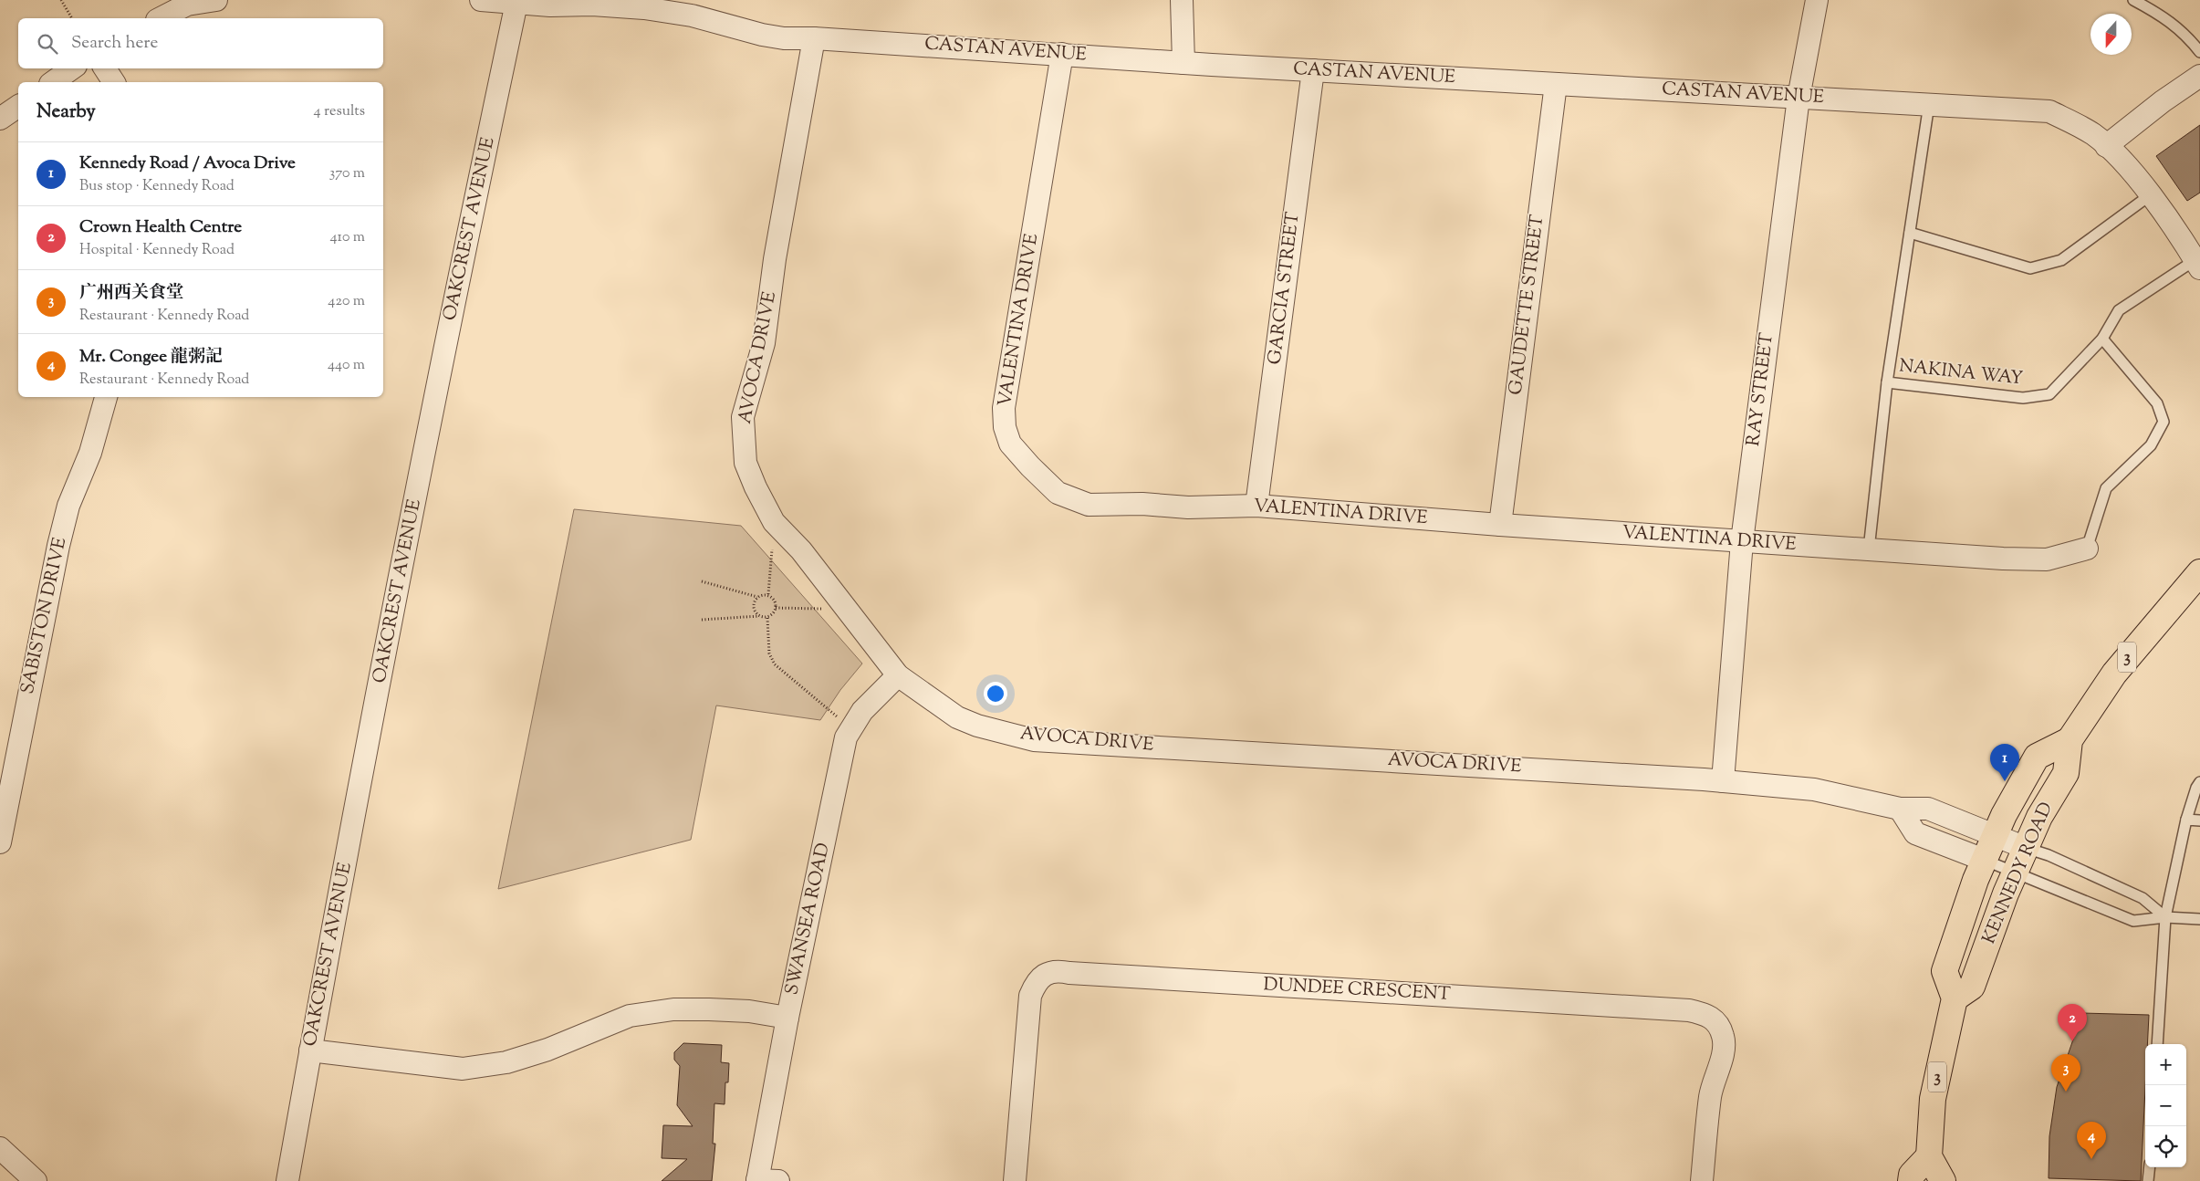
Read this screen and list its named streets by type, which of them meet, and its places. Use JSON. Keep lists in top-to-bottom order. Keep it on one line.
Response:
{"streets":{"main road":["3","KENNEDY ROAD"],"street":["CASTAN AVENUE","OAKCREST AVENUE","GARCIA STREET","GAUDETTE STREET","VALENTINA DRIVE","AVOCA DRIVE","RAY STREET","SABISTON DRIVE","SWANSEA ROAD","DUNDEE CRESCENT"],"lane":["NAKINA WAY"]},"crossings":[["CASTAN AVENUE","OAKCREST AVENUE"],["CASTAN AVENUE","GARCIA STREET"],["CASTAN AVENUE","GAUDETTE STREET"],["CASTAN AVENUE","VALENTINA DRIVE"],["CASTAN AVENUE","AVOCA DRIVE"],["CASTAN AVENUE","NAKINA WAY"],["CASTAN AVENUE","RAY STREET"],["GARCIA STREET","VALENTINA DRIVE"],["GAUDETTE STREET","VALENTINA DRIVE"],["VALENTINA DRIVE","RAY STREET"],["AVOCA DRIVE","RAY STREET"],["AVOCA DRIVE","KENNEDY ROAD"],["AVOCA DRIVE","SWANSEA ROAD"],["3","KENNEDY ROAD"]],"north":"bottom","page":{"search":"Search here","heading":["Nearby","4 results"],"list":[{"mark":"1","name":"Kennedy Road / Avoca Drive","note":"Bus stop · Kennedy Road","value":"370 m"},{"mark":"2","name":"Crown Health Centre","note":"Hospital · Kennedy Road","value":"410 m"},{"mark":"3","name":"广州西关食堂","note":"Restaurant · Kennedy Road","value":"420 m"},{"mark":"4","name":"Mr. Congee 龍粥記","note":"Restaurant · Kennedy Road","value":"440 m"}],"pins":["1","2","3","4"],"map_buttons":["+","−"]}}
